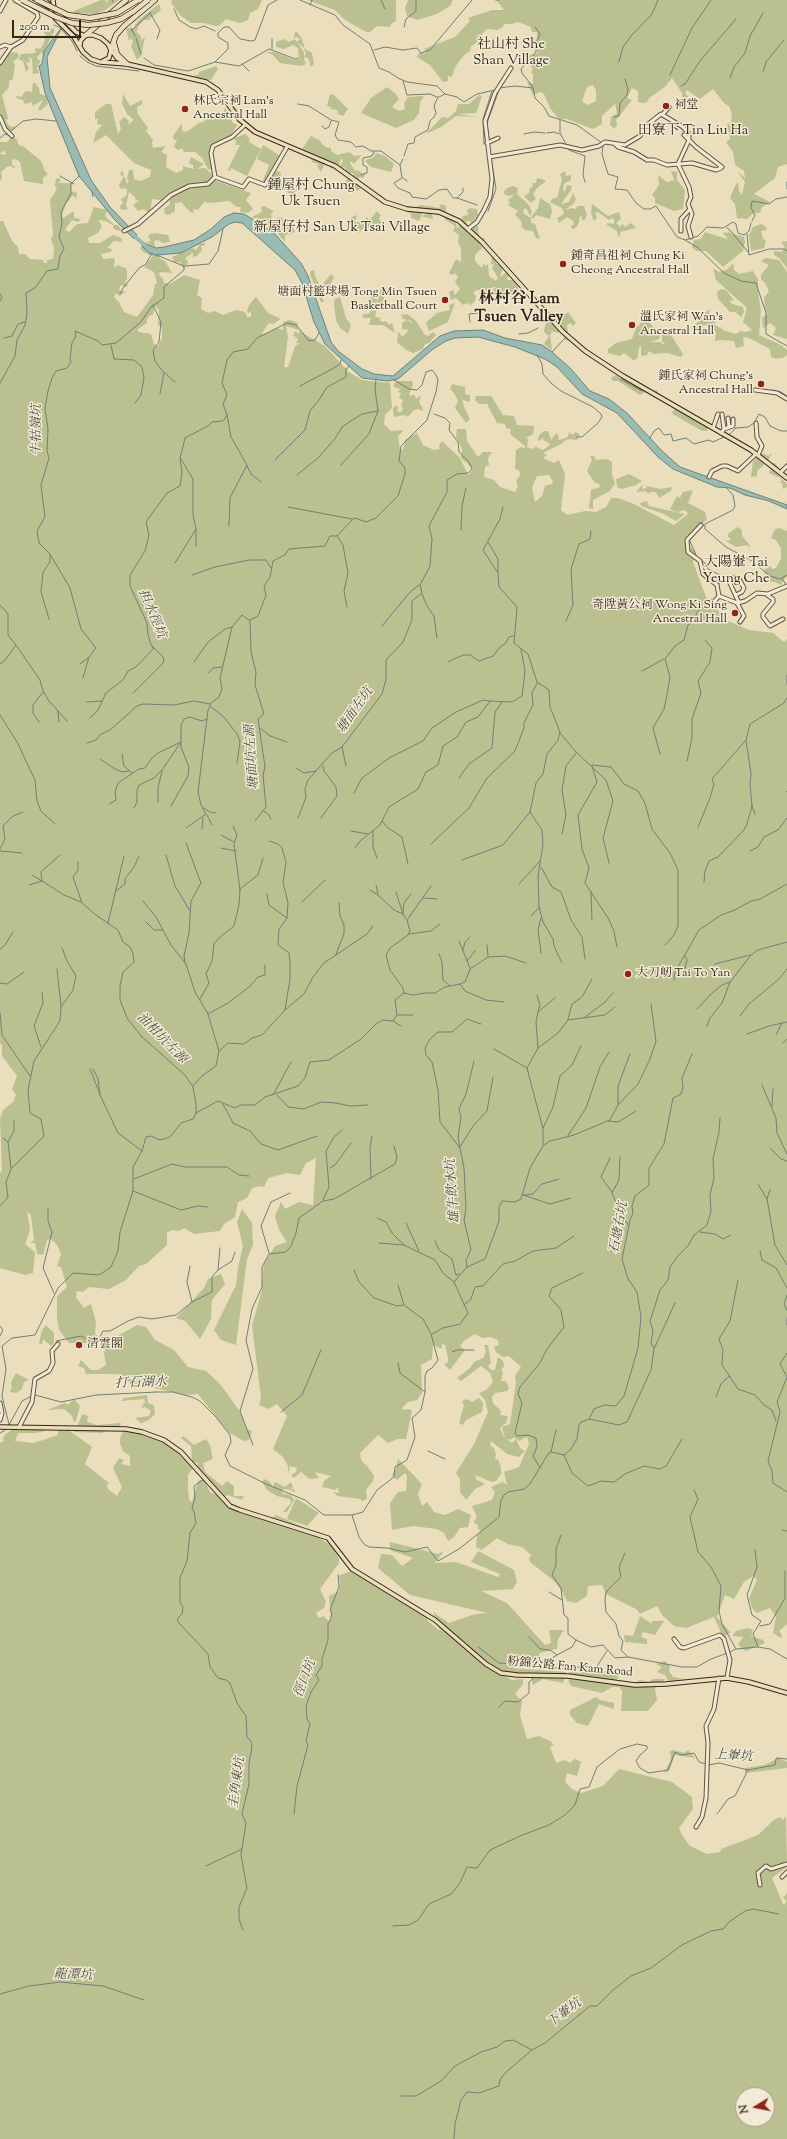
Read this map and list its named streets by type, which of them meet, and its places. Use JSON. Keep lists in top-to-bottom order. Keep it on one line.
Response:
{"streets":{"main road":["粉錦公路 Fan Kam Road"]},"districts":["社山村 She Shan Village","田寮下 Tin Liu Ha","鍾屋村 Chung Uk Tsuen","新屋仔村 San Uk Tsai Village","林村谷 Lam Tsuen Valley","大陽輋 Tai Yeung Che"],"water":["牛牯嶺坑","担水徑坑","塘面左坑","塘面坑左源","油柑坑左源","雄牛飲水坑","石塘右坑","打石湖水","徑口坑","上輋坑","圭角東坑","龍潭坑","下輋坑"],"places":["祠堂","林氏宗祠 Lam's Ancestral Hall","鍾奇昌祖祠 Chung Ki Cheong Ancestral Hall","塘面村籃球場 Tong Min Tsuen Basketball Court","溫氏家祠 Wan's Ancestral Hall","鍾氏家祠 Chung's Ancestral Hall","奇陞黃公祠 Wong Ki Sing Ancestral Hall","大刀屻 Tai To Yan","清雲閣"],"scale_bar":"200 m","north":"left"}
